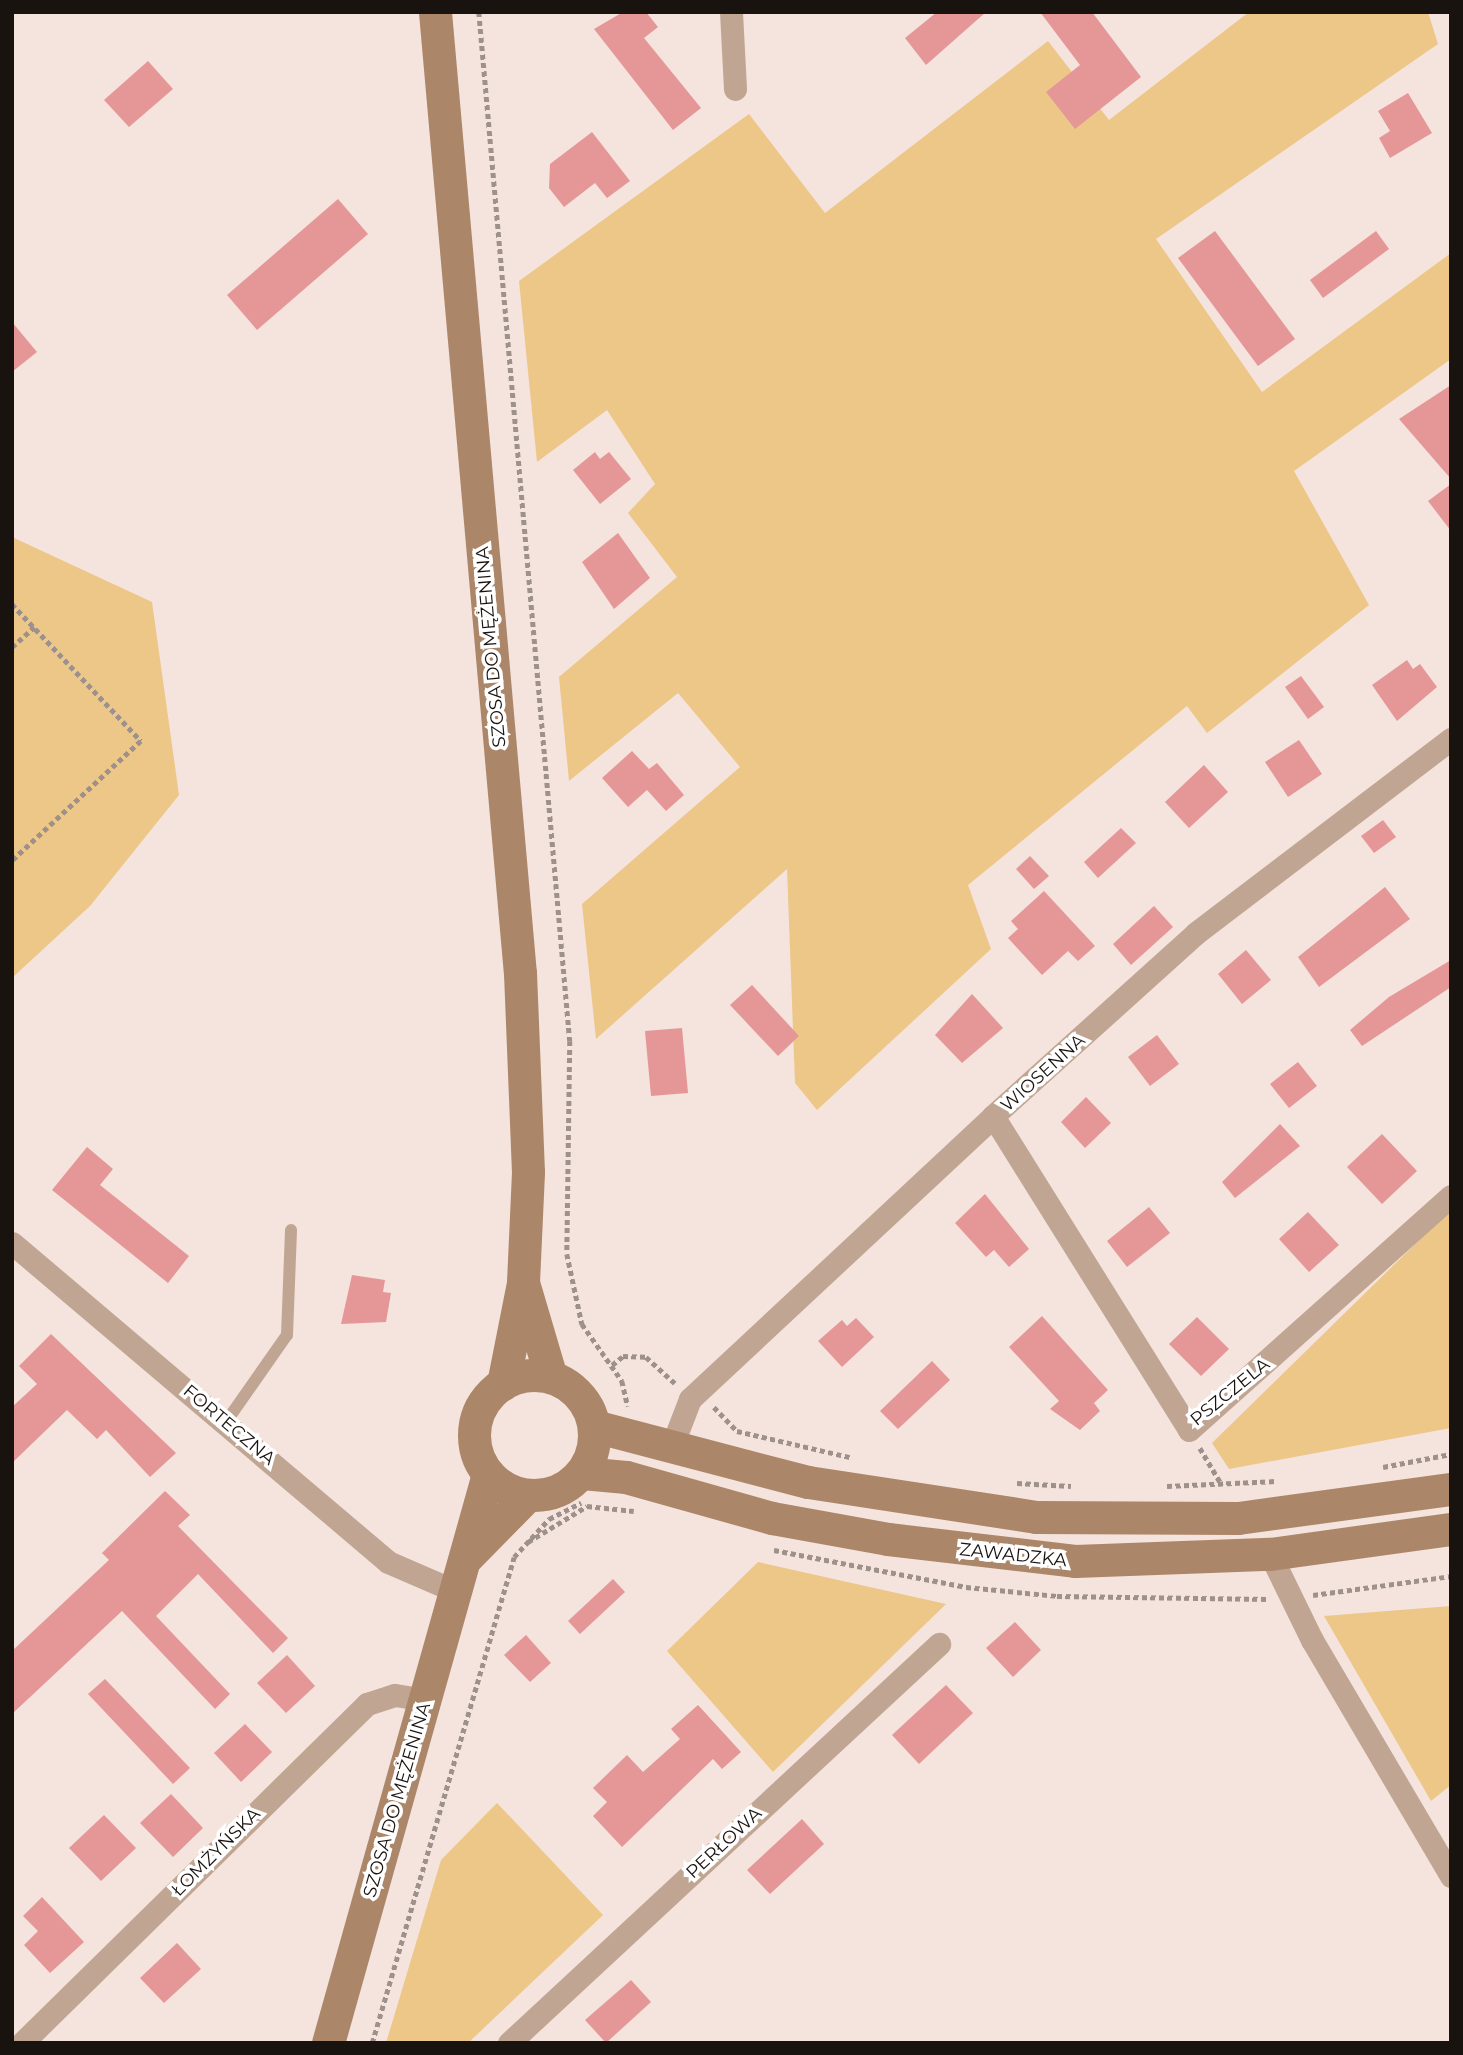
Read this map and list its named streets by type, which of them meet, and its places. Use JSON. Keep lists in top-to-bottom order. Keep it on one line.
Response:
{"streets":{"main road":["SZOSA DO MĘŻENINA","ZAWADZKA"],"street":["WIOSENNA","PSZCZELA","FORTECZNA","PERŁOWA","ŁOMŻYŃSKA"]},"crossings":[["SZOSA DO MĘŻENINA","FORTECZNA"],["SZOSA DO MĘŻENINA","ZAWADZKA"],["SZOSA DO MĘŻENINA","ŁOMŻYŃSKA"],["WIOSENNA","PSZCZELA"]]}
